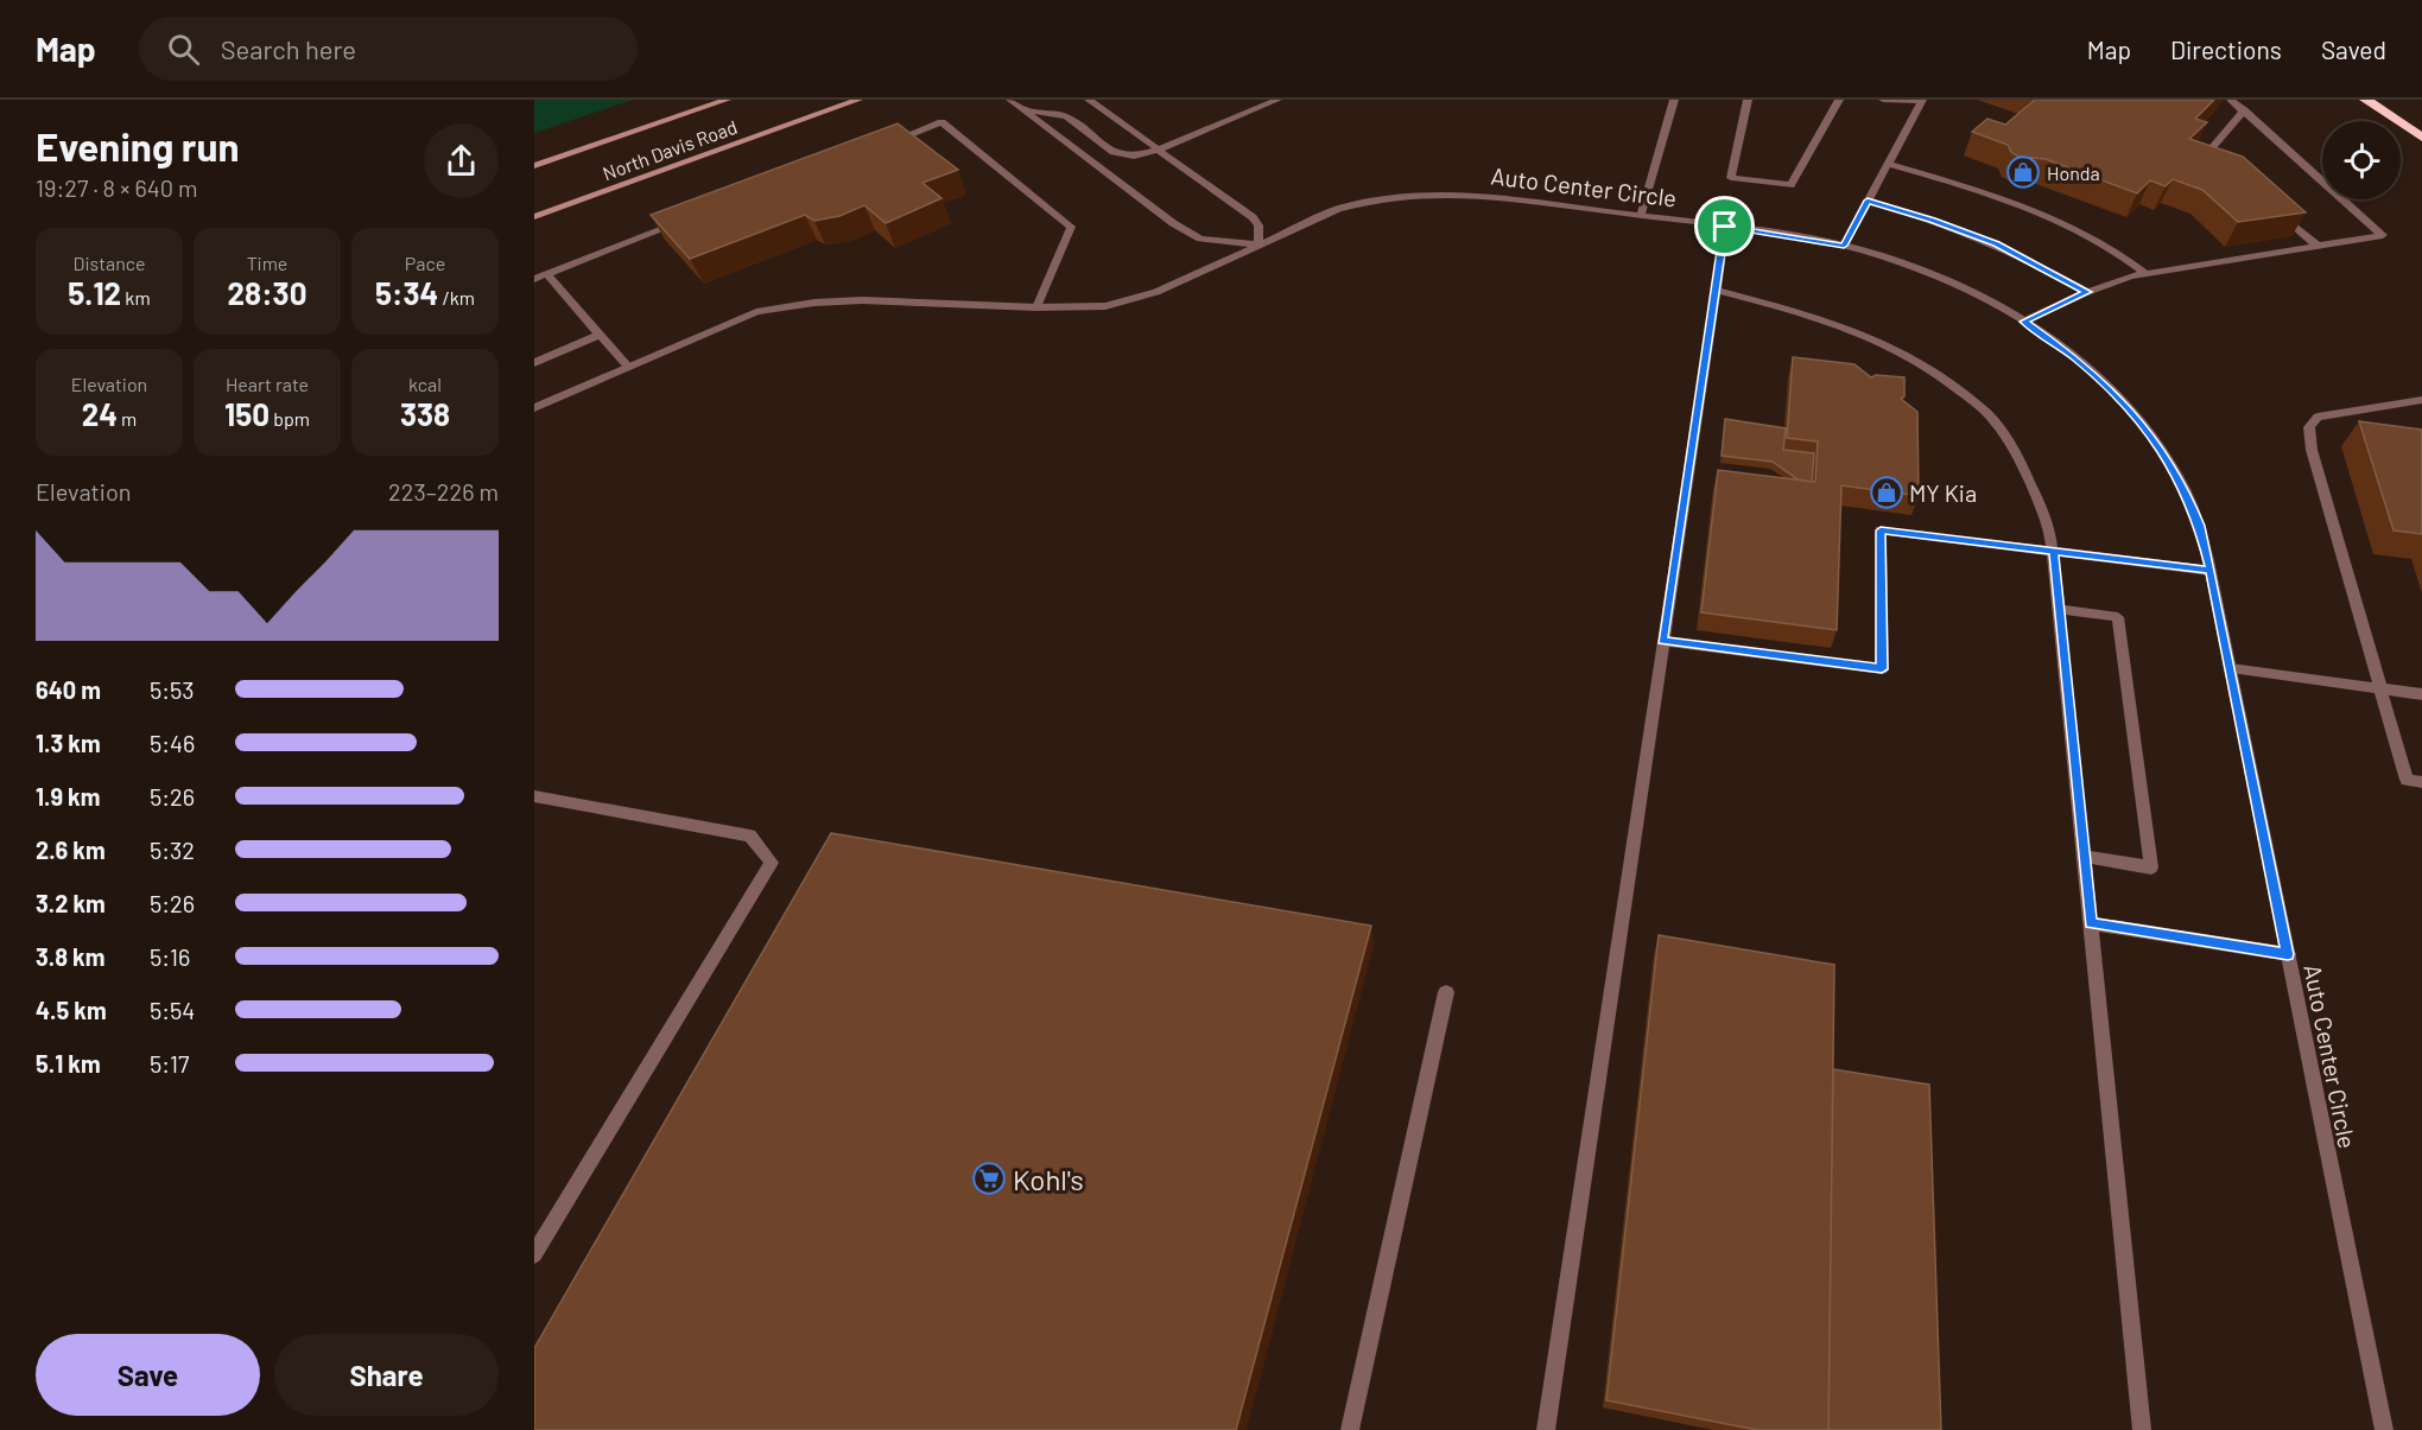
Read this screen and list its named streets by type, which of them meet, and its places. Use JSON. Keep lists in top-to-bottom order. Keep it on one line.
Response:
{"streets":{"main road":["North Davis Road"],"street":["Auto Center Circle"]},"places":{"shop":["Honda","MY Kia"],"supermarket":["Kohl's"]},"page":{"header":"Map","search":"Search here","nav":["Map","Directions","Saved"],"heading":["Evening run","19:27 · 8 × 640 m"],"stats":[["Distance","5.12 km"],["Time","28:30"],["Pace","5:34 /km"],["Elevation","24 m"],["Heart rate","150 bpm"],["kcal","338"]],"chart":["Elevation","223–226 m"],"list":[{"name":"640 m","note":"5:53"},{"name":"1.3 km","note":"5:46"},{"name":"1.9 km","note":"5:26"},{"name":"2.6 km","note":"5:32"},{"name":"3.2 km","note":"5:26"},{"name":"3.8 km","note":"5:16"},{"name":"4.5 km","note":"5:54"},{"name":"5.1 km","note":"5:17"}],"buttons":["Save","Share"]}}
